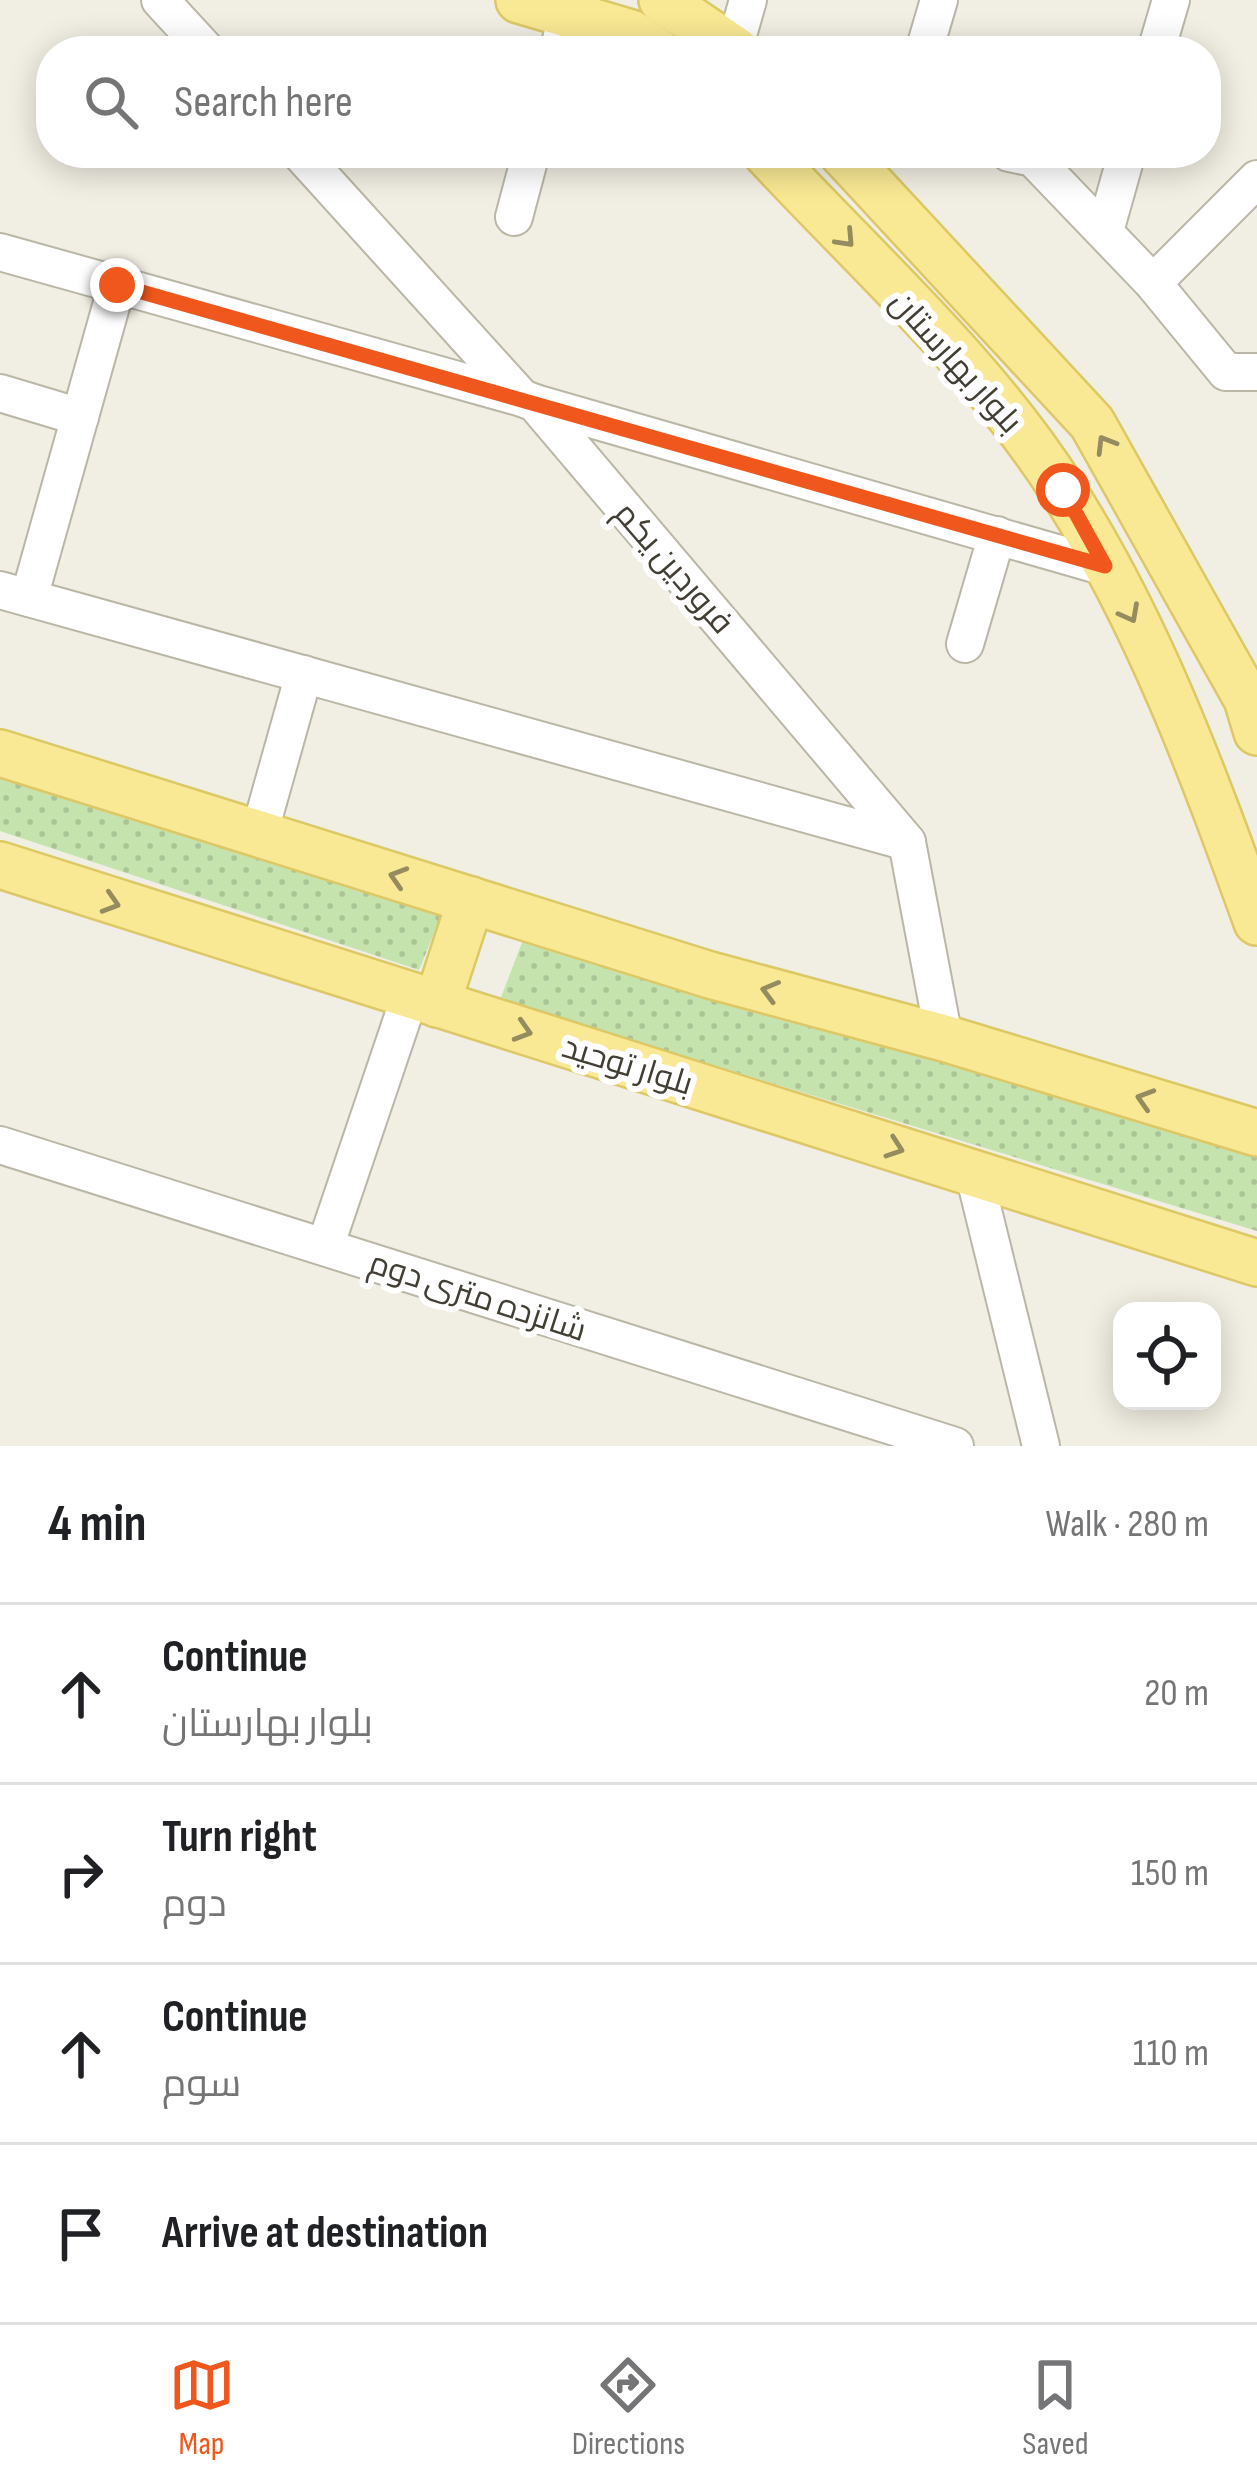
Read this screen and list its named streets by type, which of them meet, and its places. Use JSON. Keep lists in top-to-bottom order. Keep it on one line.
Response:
{"streets":{"main road":["بلوار بهارستان","بلوار توحید"],"street":["فروردین یکم","شانزده متری دوم"]},"page":{"search":"Search here","heading":["4 min","Walk · 280 m"],"list":[["Continue","بلوار بهارستان","20 m"],["Turn right","دوم","150 m"],["Continue","سوم","110 m"],"Arrive at destination"],"nav":["Map","Directions","Saved"]}}
